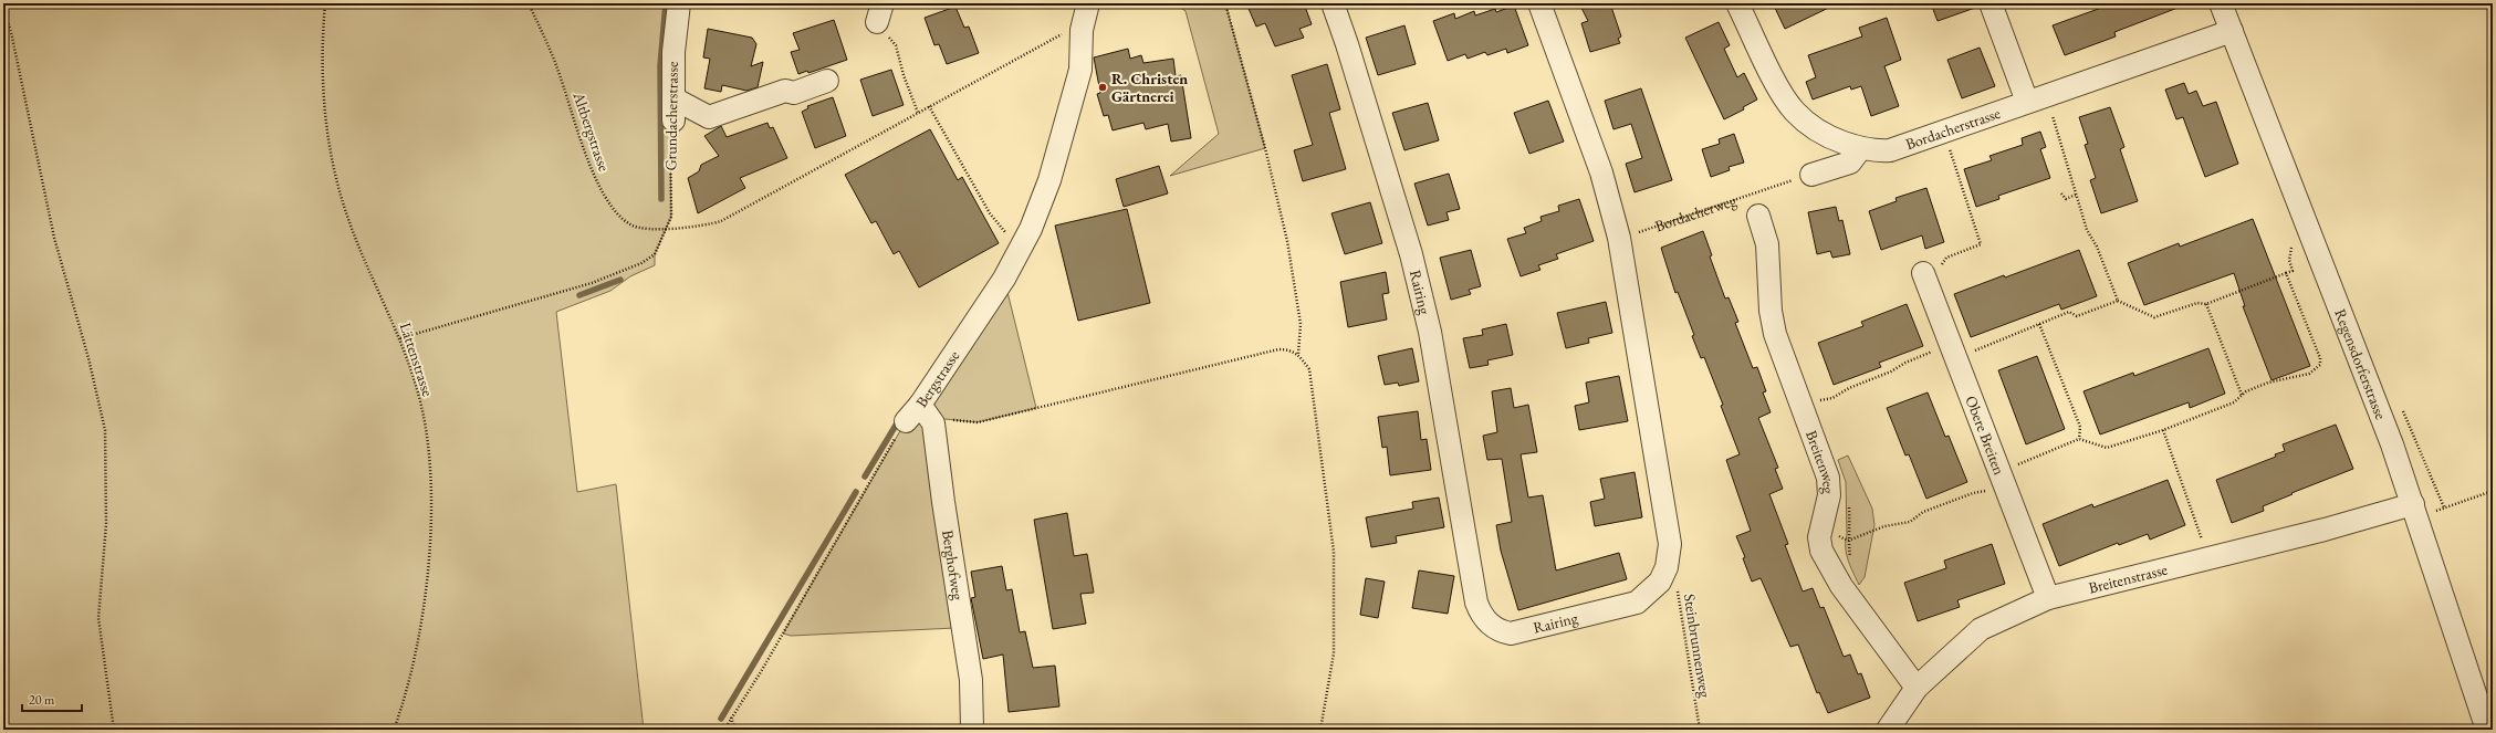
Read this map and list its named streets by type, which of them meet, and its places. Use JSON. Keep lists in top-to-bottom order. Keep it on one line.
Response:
{"streets":{"street":["Grundacherstrasse","Bordacherstrasse","Rairing","Regensdorferstrasse","Bergstrasse","Obere Breiten","Breitenweg","Berghofweg","Breitenstrasse"],"path":["Altbergstrasse","Bordacherweg","Lättenstrasse","Steinbrunnenweg"]},"crossings":[["Grundacherstrasse","Altbergstrasse"],["Grundacherstrasse","Lättenstrasse"],["Bordacherstrasse","Regensdorferstrasse"],["Altbergstrasse","Bergstrasse"],["Rairing","Steinbrunnenweg"],["Regensdorferstrasse","Breitenstrasse"],["Bergstrasse","Berghofweg"],["Obere Breiten","Breitenstrasse"],["Breitenweg","Breitenstrasse"]],"places":["R. Christen Gärtnerei"],"scale_bar":"20 m"}
